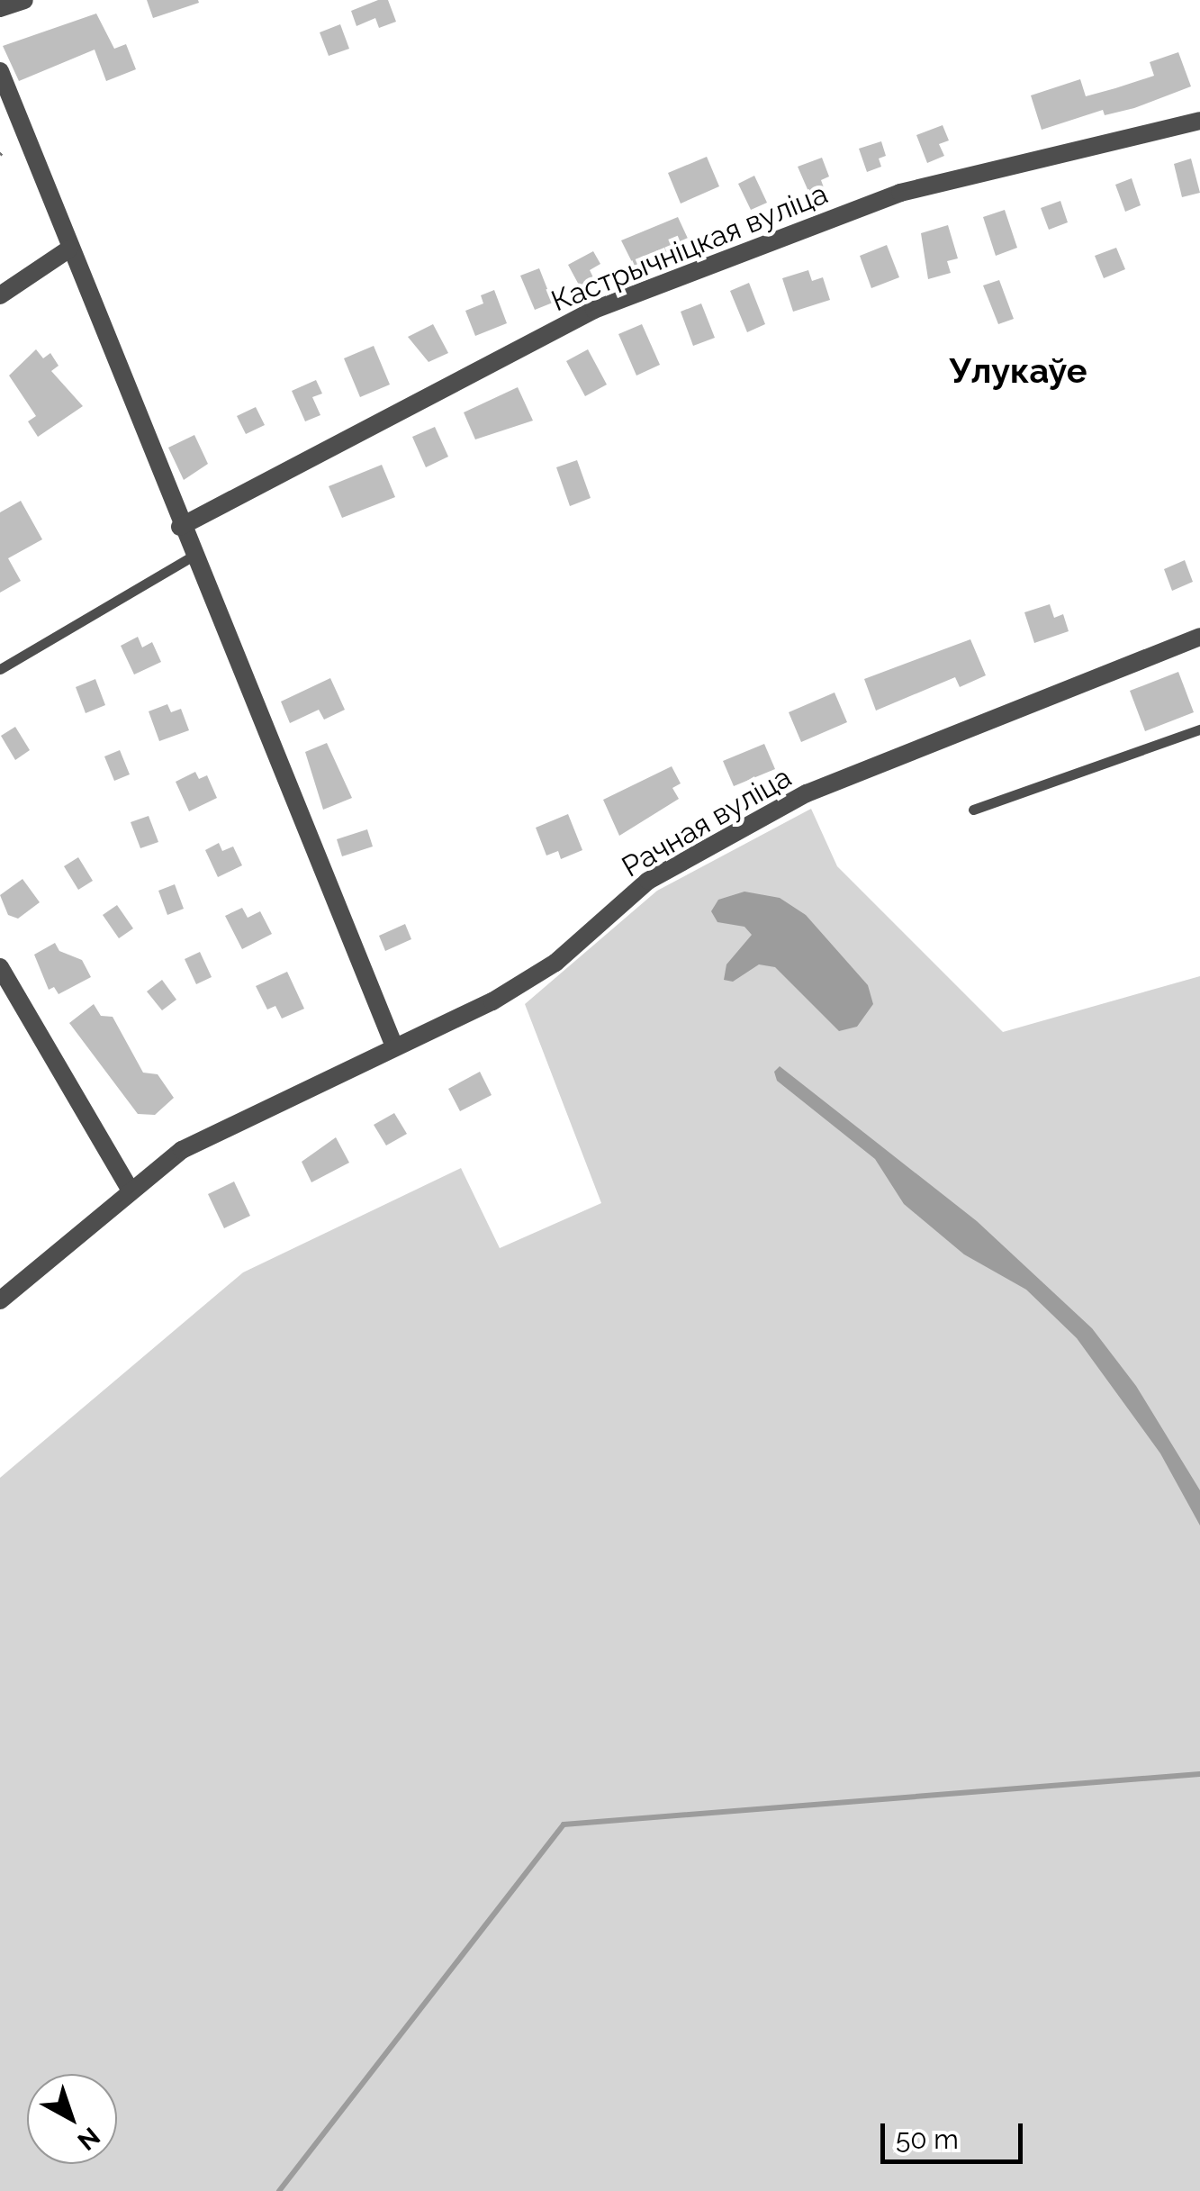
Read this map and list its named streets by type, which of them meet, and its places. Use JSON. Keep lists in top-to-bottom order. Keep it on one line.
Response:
{"streets":{"street":["Кастрычніцкая вуліца","Рачная вуліца"]},"districts":["Улукаўе"],"scale_bar":"50 m","north":"bottom right"}
